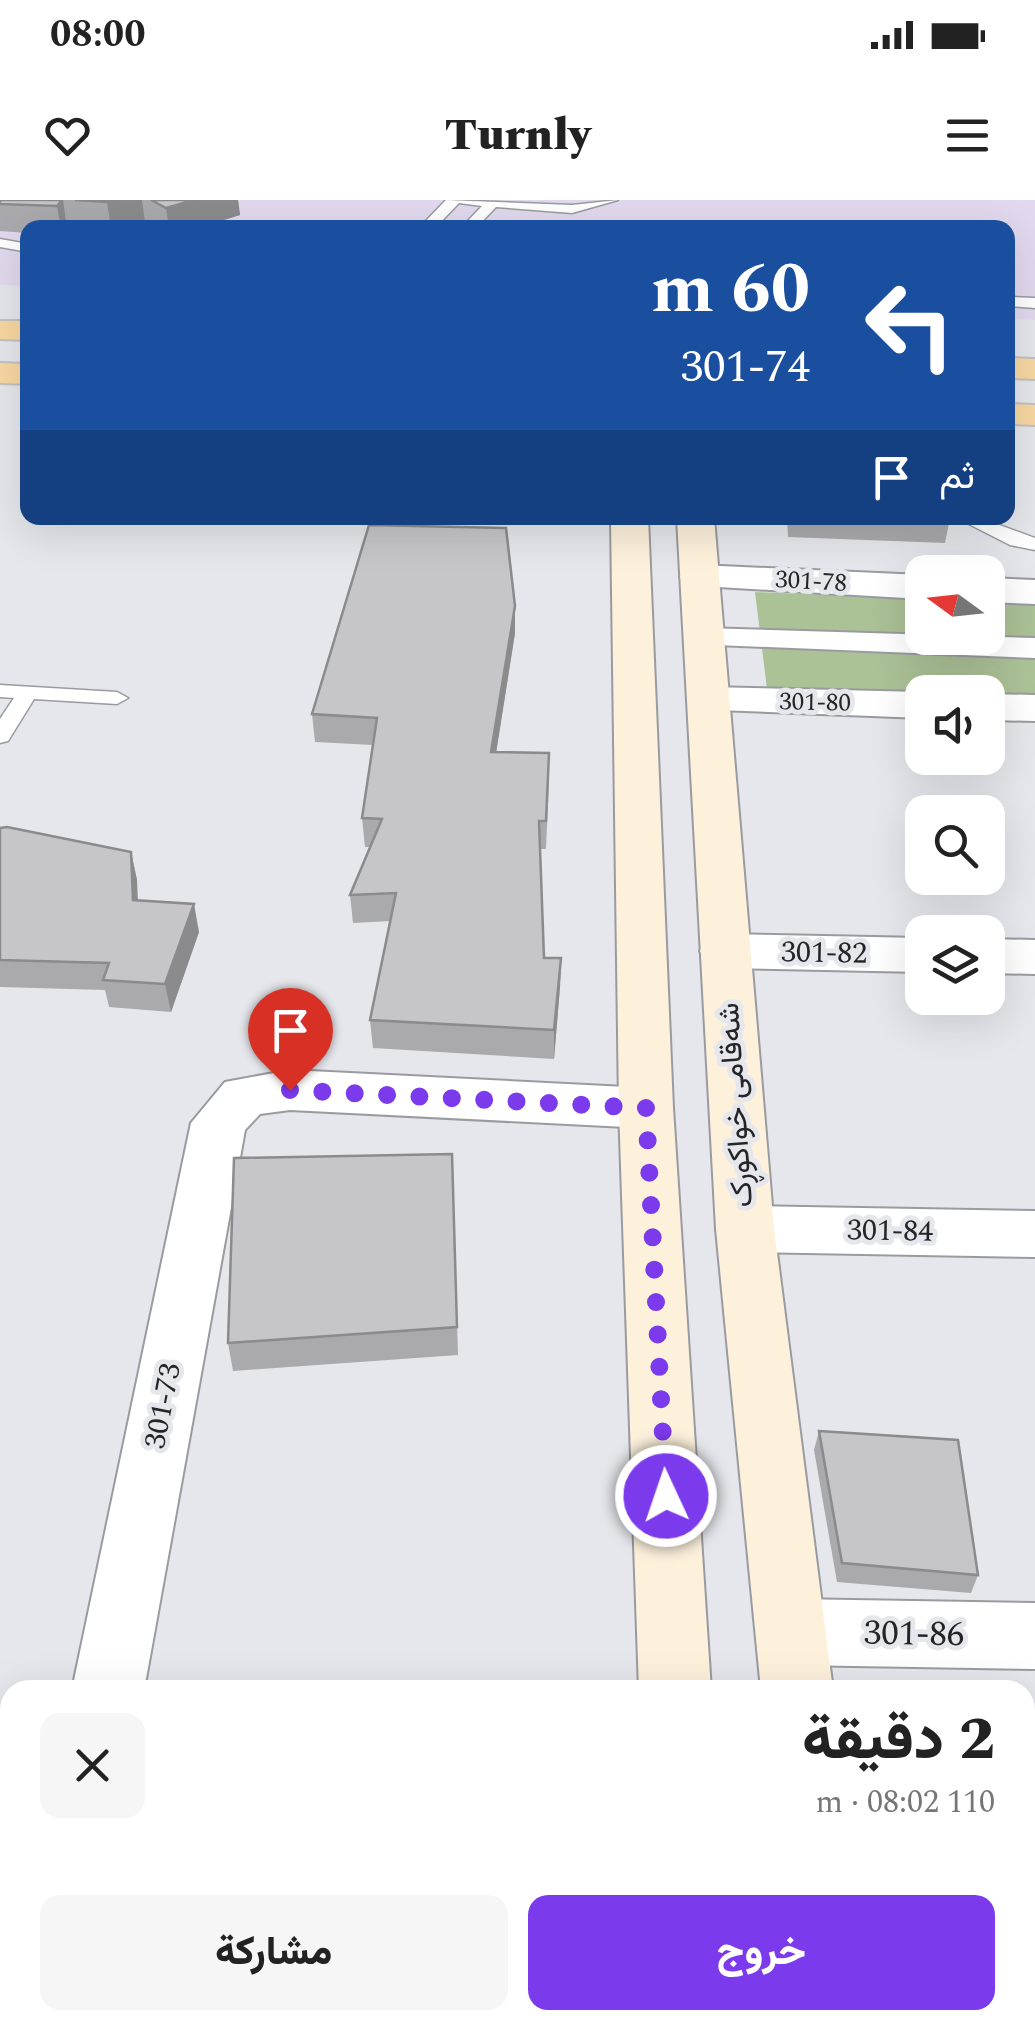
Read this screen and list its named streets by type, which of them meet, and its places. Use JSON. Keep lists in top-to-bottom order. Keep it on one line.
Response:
{"streets":{"main road":["شەقامی خواکوڕک"],"street":["301-78","301-80","301-82","301-84","301-73","301-86"]},"crossings":[["301-78","شەقامی خواکوڕک"],["301-80","شەقامی خواکوڕک"],["301-82","شەقامی خواکوڕک"],["شەقامی خواکوڕک","301-84"],["شەقامی خواکوڕک","301-86"]],"north":"left","page":{"status":"08:00","header":"Turnly","turn":["60 m","301-74"],"then":"ثم","heading":["2 دقيقة","110 m · 08:02"],"buttons":["خروج","مشاركة"]}}
